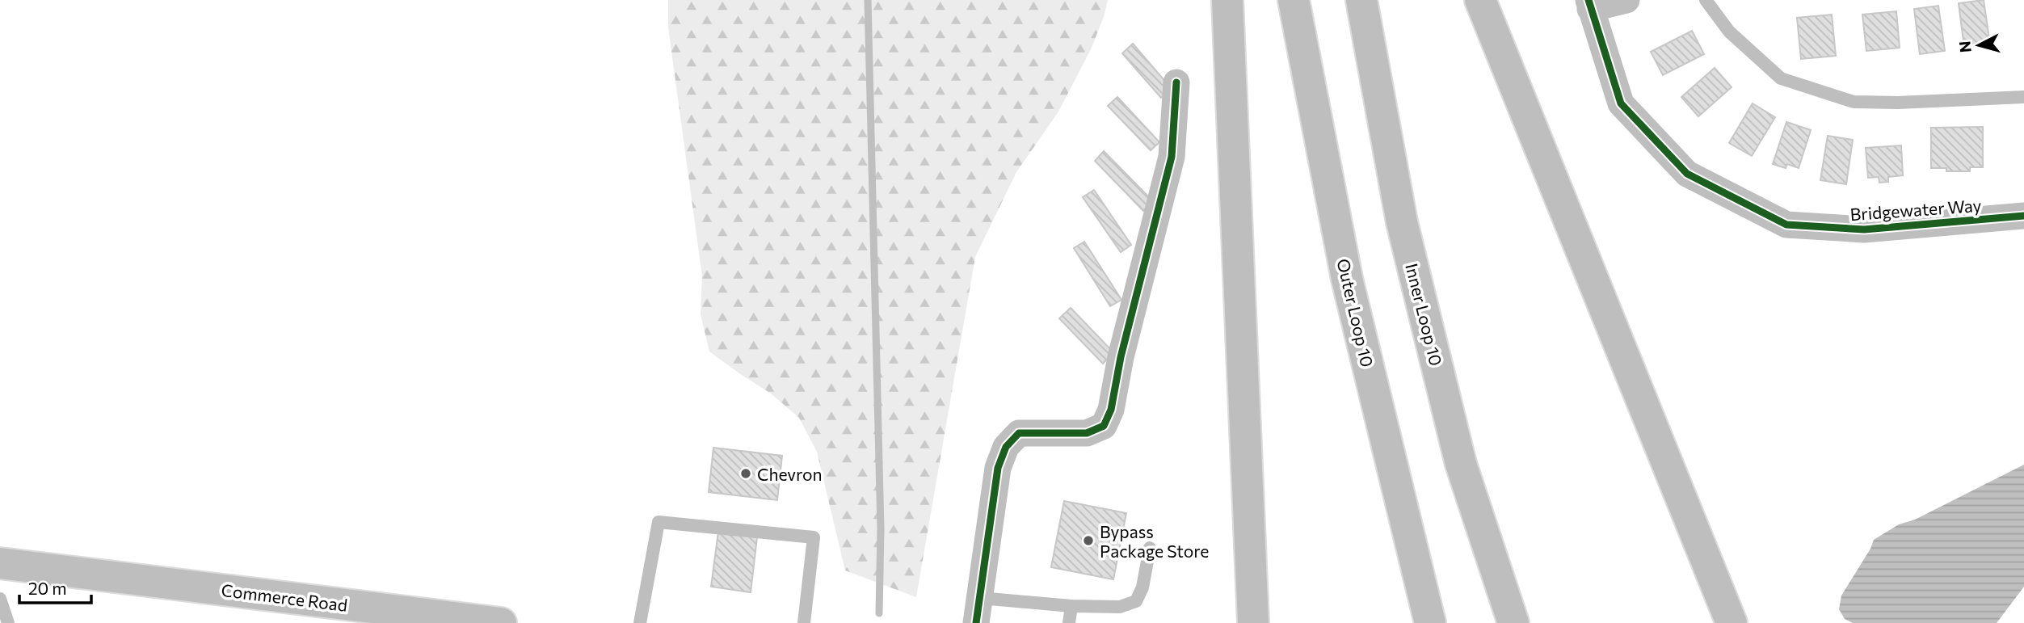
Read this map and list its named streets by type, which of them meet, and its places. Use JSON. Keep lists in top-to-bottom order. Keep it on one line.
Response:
{"streets":{"highway":["Outer Loop 10","Inner Loop 10","Commerce Road"],"street":["Bridgewater Way"]},"places":["Chevron","Bypass Package Store"],"scale_bar":"20 m","north":"left"}
